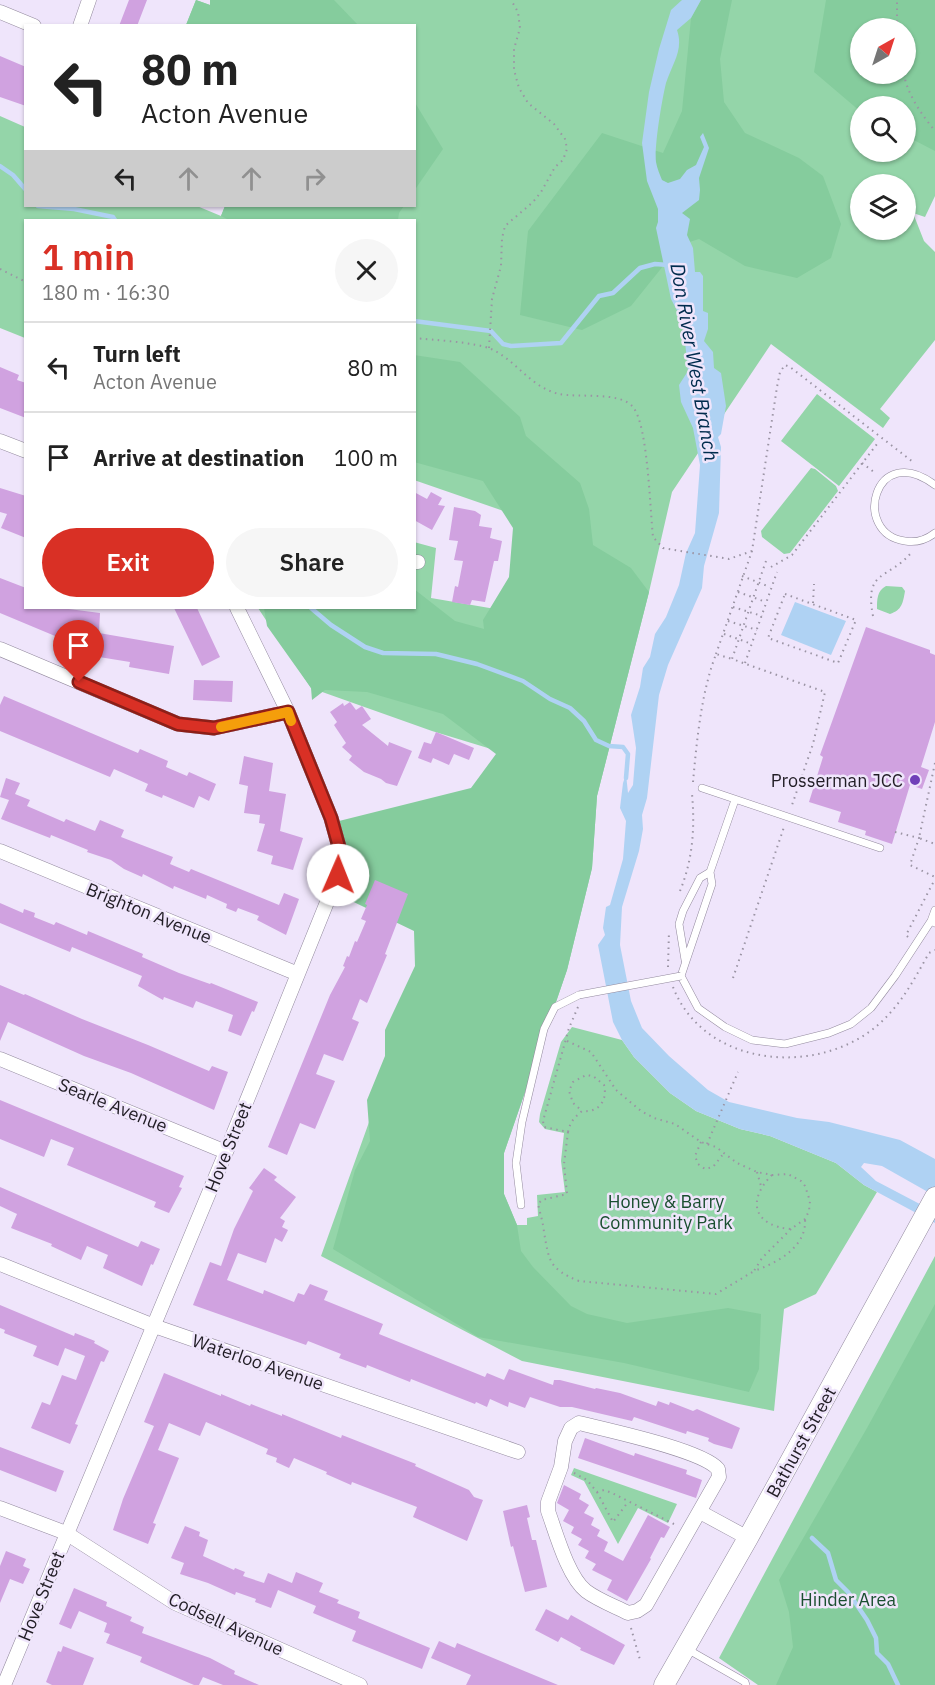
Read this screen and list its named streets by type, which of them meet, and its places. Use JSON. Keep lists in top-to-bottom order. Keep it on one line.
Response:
{"streets":{"main road":["Bathurst Street"],"street":["Brighton Avenue","Searle Avenue","Hove Street","Waterloo Avenue","Codsell Avenue"]},"crossings":[["Brighton Avenue","Hove Street"],["Searle Avenue","Hove Street"],["Hove Street","Waterloo Avenue"],["Hove Street","Codsell Avenue"]],"water":["Don River West Branch"],"parks":["Honey & Barry Community Park","Hinder Area"],"places":["Prosserman JCC"],"north":"top right","page":{"turn":["80 m","Acton Avenue"],"heading":["1 min","180 m · 16:30"],"list":[{"name":"Turn left","note":"Acton Avenue","value":"80 m"},{"name":"Arrive at destination","value":"100 m"}],"buttons":["Exit","Share"]}}
